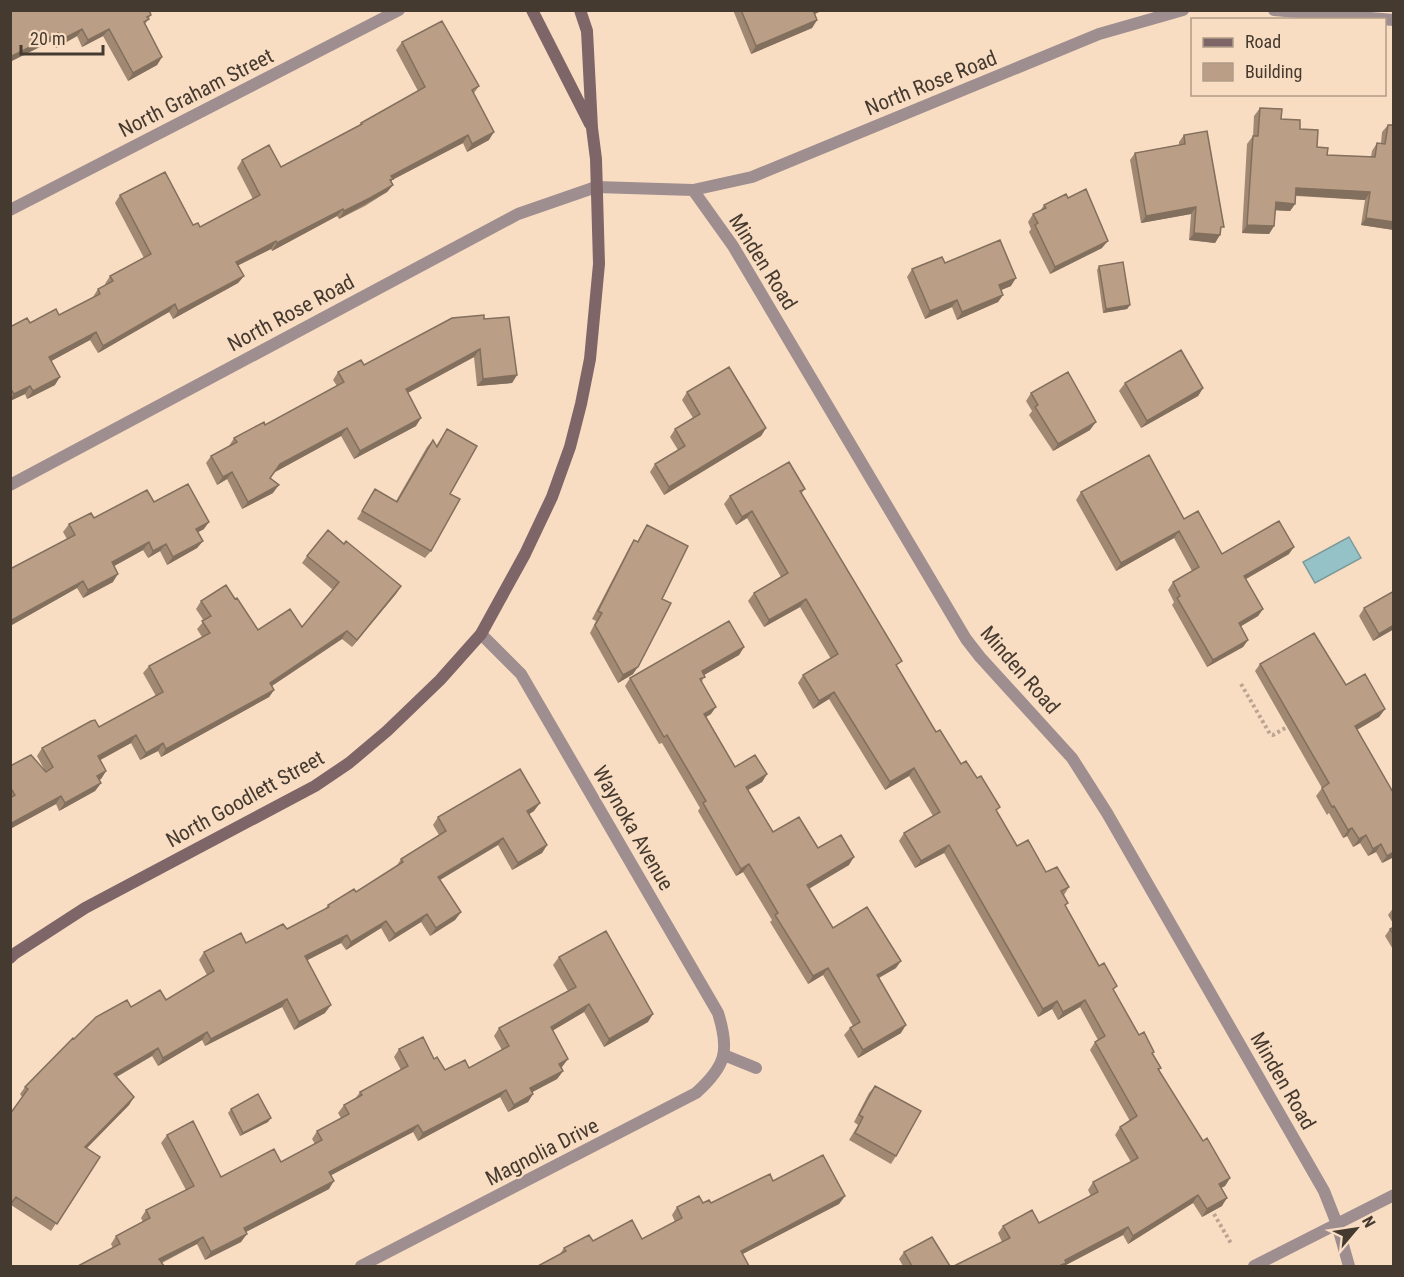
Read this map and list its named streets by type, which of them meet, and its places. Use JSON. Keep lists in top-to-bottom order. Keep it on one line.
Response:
{"streets":{"main road":["North Goodlett Street"],"street":["North Rose Road","North Graham Street","Minden Road","Waynoka Avenue","Magnolia Drive"]},"crossings":[["North Rose Road","Minden Road"],["North Rose Road","North Goodlett Street"],["North Goodlett Street","Waynoka Avenue"],["Waynoka Avenue","Magnolia Drive"]],"legend":["Road","Building"],"scale_bar":"20 m","north":"top right"}
